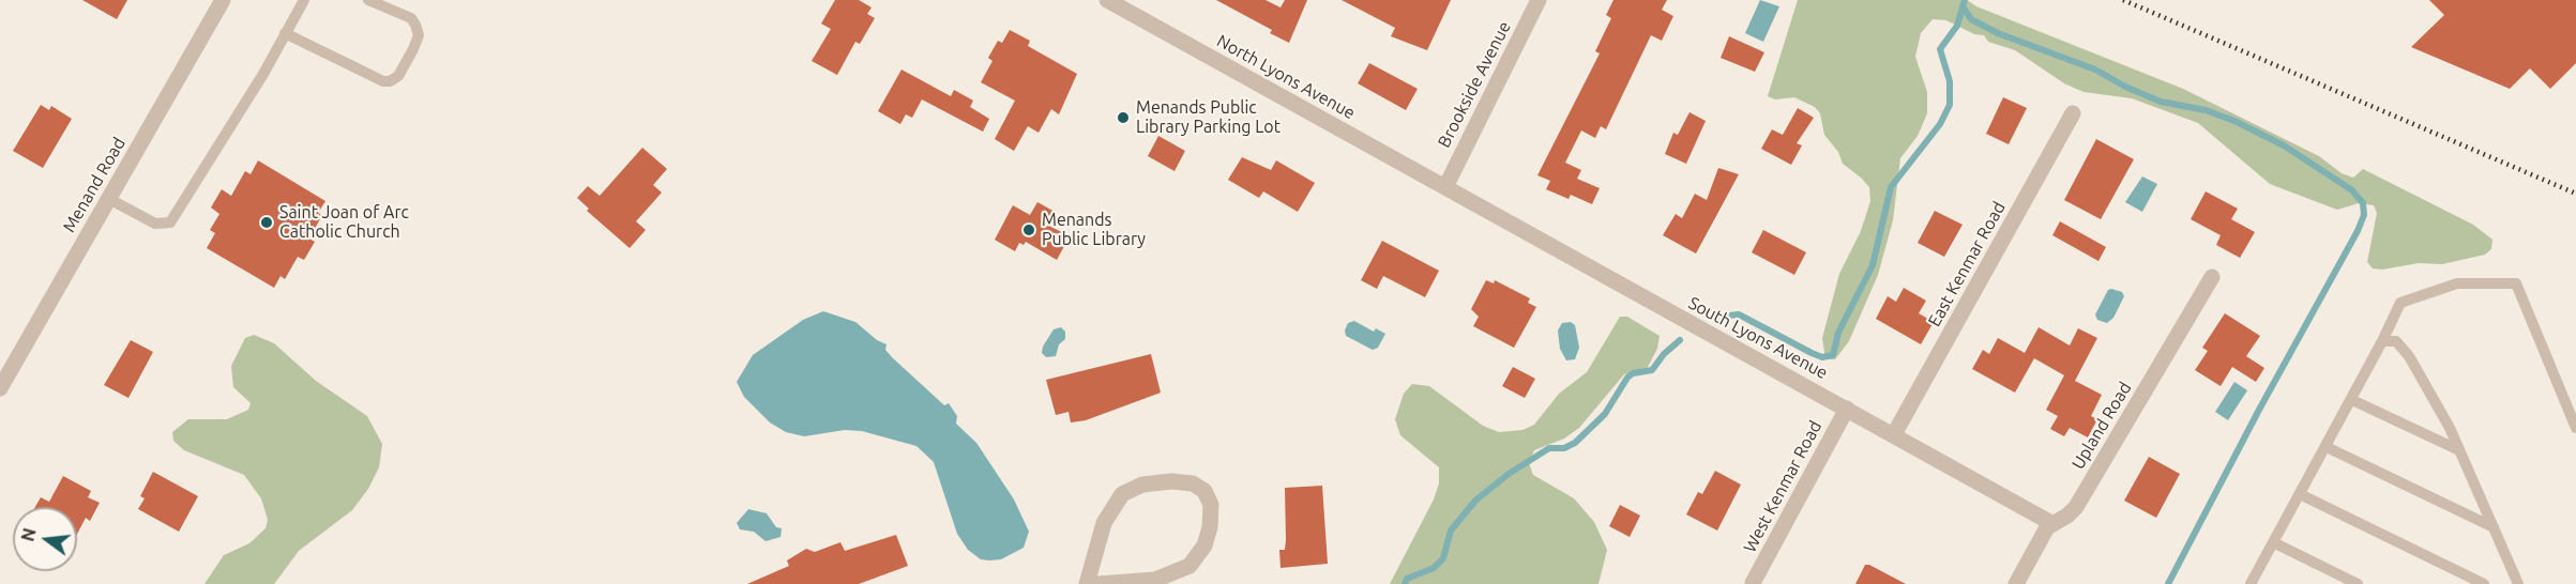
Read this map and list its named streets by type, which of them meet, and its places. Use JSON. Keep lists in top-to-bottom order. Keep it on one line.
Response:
{"streets":{"street":["North Lyons Avenue","Brookside Avenue","Menand Road","East Kenmar Road","South Lyons Avenue","Upland Road","West Kenmar Road"]},"crossings":[["North Lyons Avenue","Brookside Avenue"],["North Lyons Avenue","South Lyons Avenue"],["Brookside Avenue","South Lyons Avenue"],["East Kenmar Road","South Lyons Avenue"],["South Lyons Avenue","Upland Road"],["South Lyons Avenue","West Kenmar Road"]],"places":["Menands Public Library Parking Lot","Saint Joan of Arc Catholic Church","Menands Public Library"],"north":"left"}
